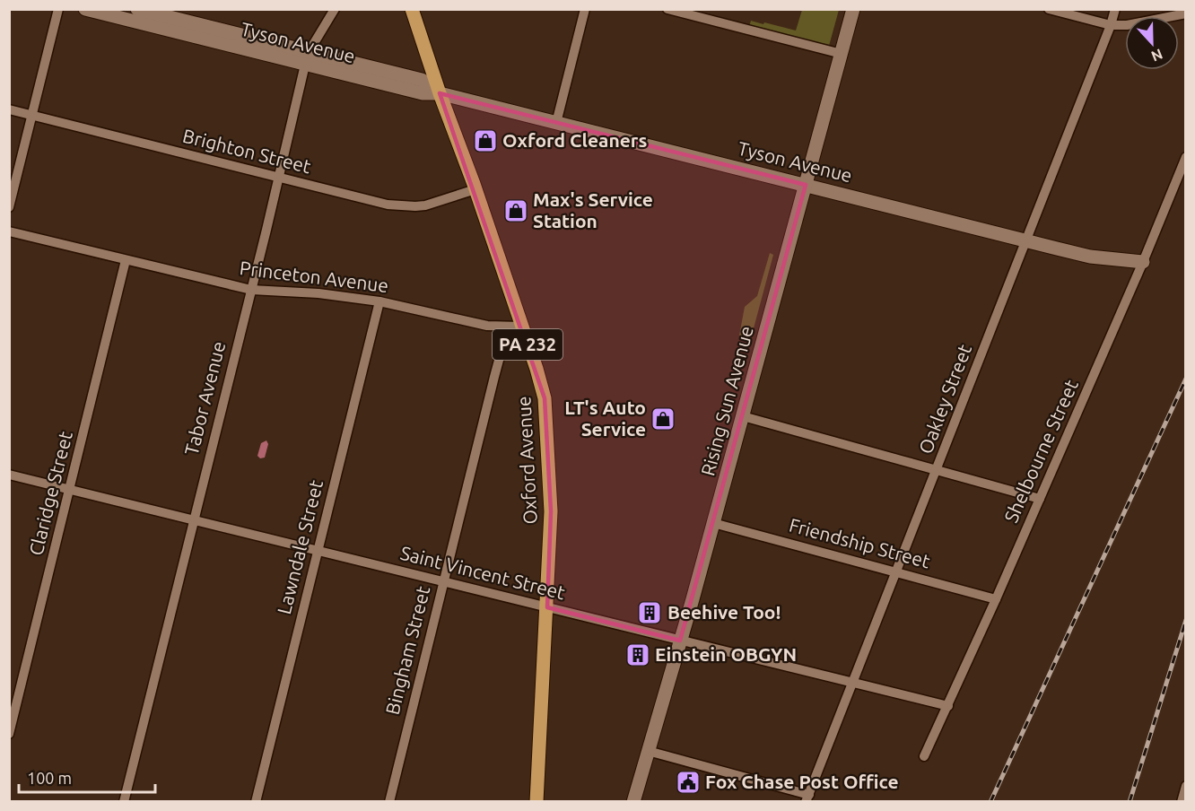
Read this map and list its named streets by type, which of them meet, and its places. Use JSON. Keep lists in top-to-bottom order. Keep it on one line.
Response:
{"streets":{"main road":["PA 232","Oxford Avenue"],"street":["Tyson Avenue","Brighton Street","Princeton Avenue","Tabor Avenue","Oakley Street","Rising Sun Avenue","Shelbourne Street","Claridge Street","Friendship Street","Lawndale Street","Saint Vincent Street","Bingham Street"]},"crossings":[["Tyson Avenue","Tabor Avenue"],["Tyson Avenue","Oakley Street"],["Tyson Avenue","Rising Sun Avenue"],["Tyson Avenue","Shelbourne Street"],["Tyson Avenue","Oxford Avenue"],["Brighton Street","Tabor Avenue"],["Brighton Street","Oxford Avenue"],["Princeton Avenue","Tabor Avenue"],["Princeton Avenue","Oxford Avenue"],["Princeton Avenue","Claridge Street"],["Princeton Avenue","Lawndale Street"],["Princeton Avenue","Bingham Street"],["Tabor Avenue","Saint Vincent Street"],["Oakley Street","Friendship Street"],["Oakley Street","Saint Vincent Street"],["Rising Sun Avenue","Friendship Street"],["Rising Sun Avenue","Saint Vincent Street"],["Shelbourne Street","Friendship Street"],["Shelbourne Street","Saint Vincent Street"],["Oxford Avenue","Saint Vincent Street"],["Oxford Avenue","Bingham Street"],["Claridge Street","Saint Vincent Street"],["Lawndale Street","Saint Vincent Street"],["Saint Vincent Street","Bingham Street"]],"places":{"shop":["Oxford Cleaners","Max's Service Station","LT's Auto Service"],"building":["Beehive Too!","Einstein OBGYN"],"public building":["Fox Chase Post Office"]},"scale_bar":"100 m","north":"bottom"}
